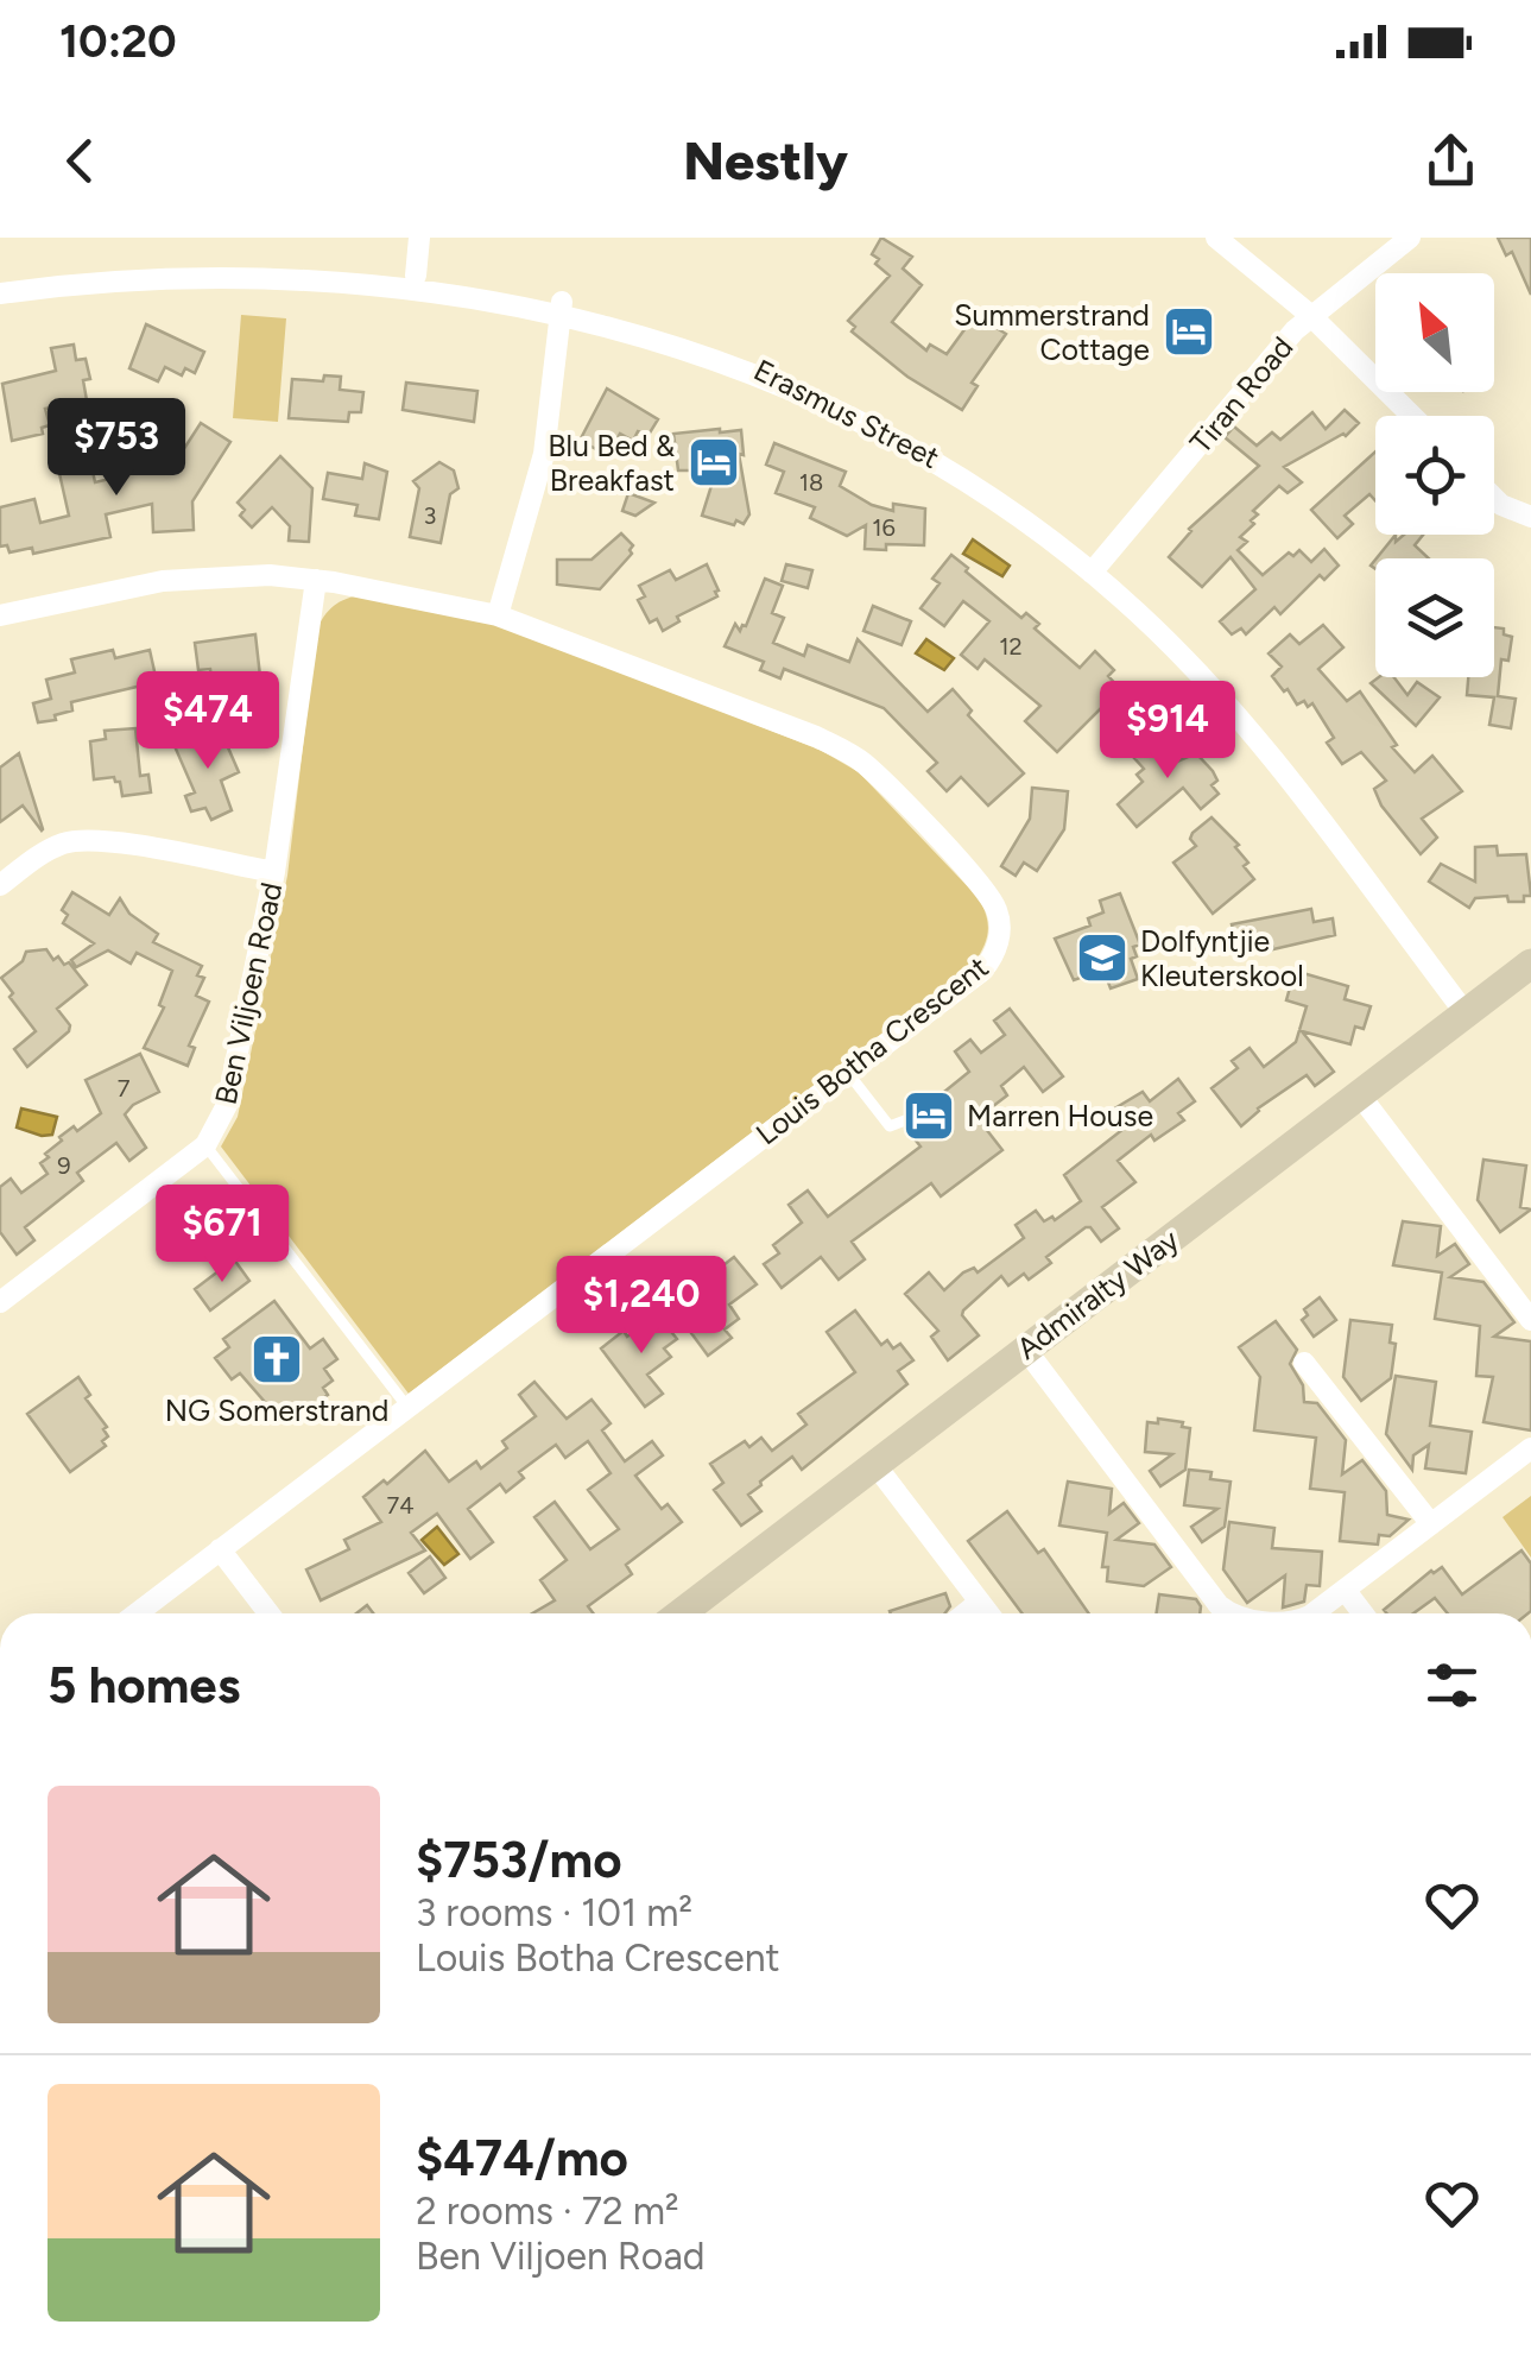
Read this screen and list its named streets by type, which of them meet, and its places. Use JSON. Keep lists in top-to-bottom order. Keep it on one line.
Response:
{"streets":{"main road":["Admiralty Way"],"street":["Tiran Road","Erasmus Street","Ben Viljoen Road","Louis Botha Crescent"]},"crossings":[["Tiran Road","Erasmus Street"],["Erasmus Street","Admiralty Way"],["Ben Viljoen Road","Louis Botha Crescent"]],"places":{"hotel":["Summerstrand Cottage","Blu Bed & Breakfast","Marren House"],"school or university":["Dolfyntjie Kleuterskool"],"church":["NG Somerstrand"]},"house_numbers":["18","3","16","12","7","9","74"],"north":"top left","page":{"status":"10:20","header":"Nestly","price":["$753","$474","$914","$671","$1,240"],"heading":"5 homes","list":[{"name":"$753/mo","note":"3 rooms · 101 m² · Louis Botha Crescent"},{"name":"$474/mo","note":"2 rooms · 72 m² · Ben Viljoen Road"}]}}
